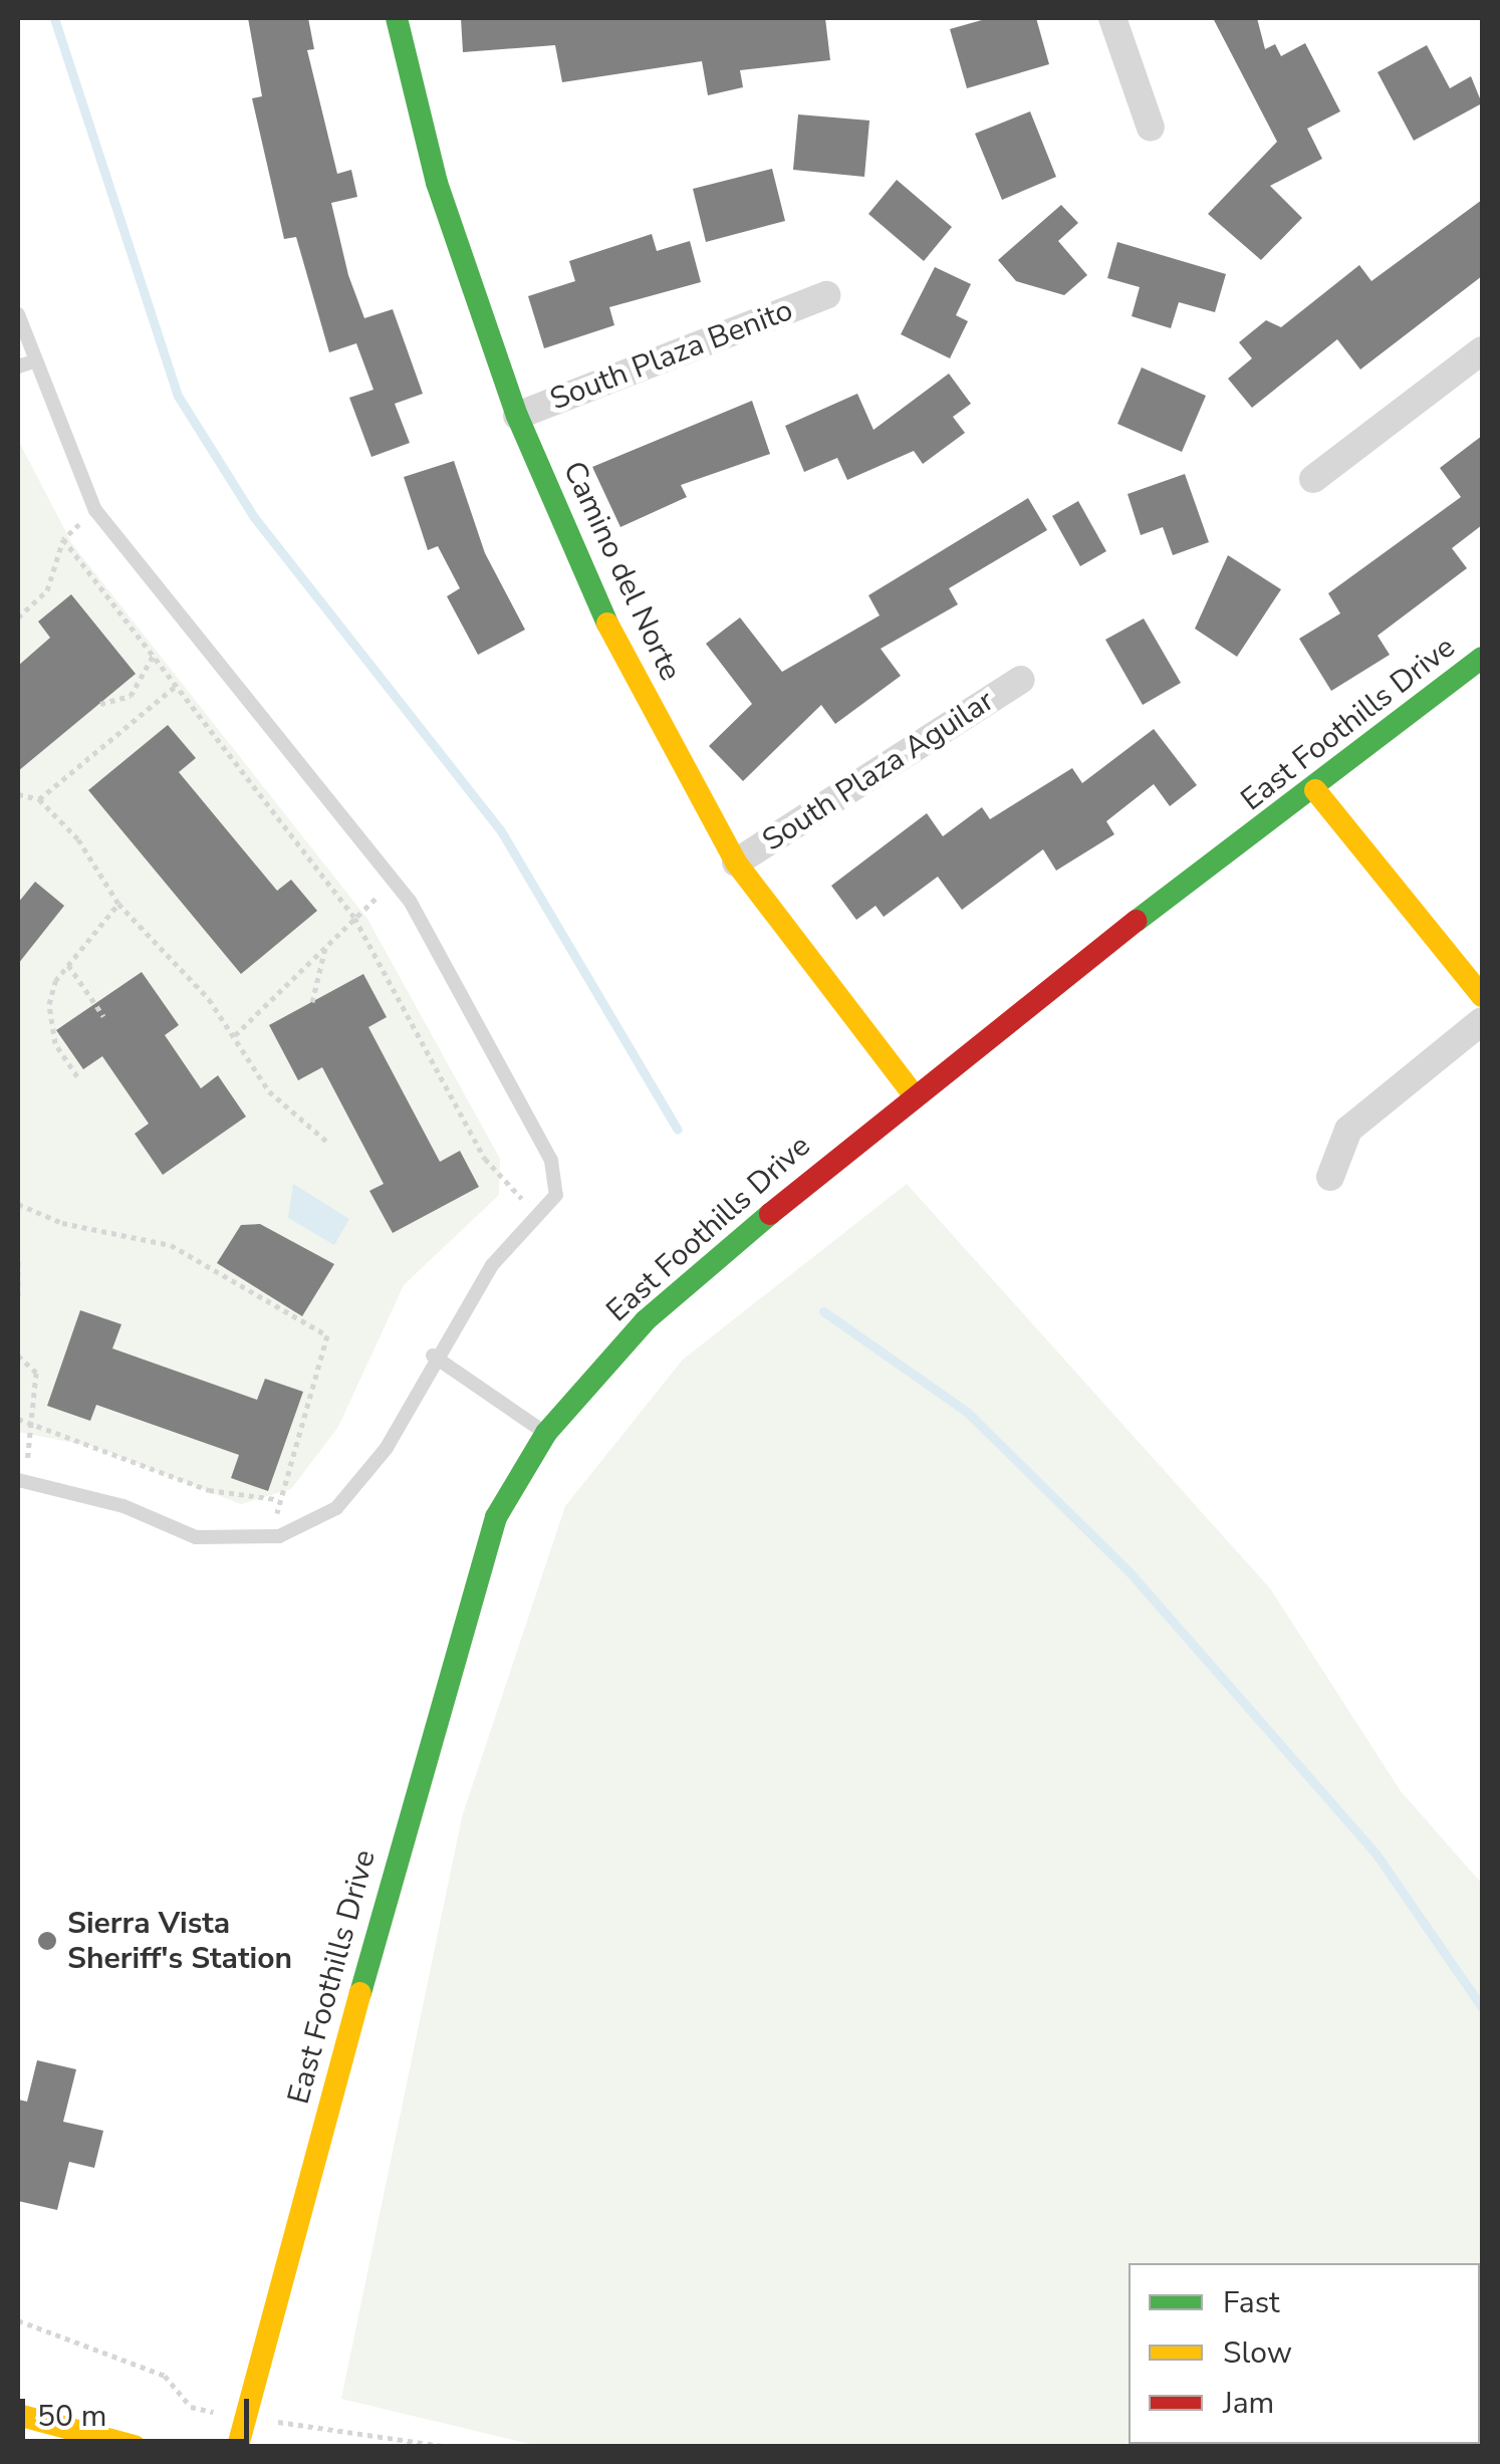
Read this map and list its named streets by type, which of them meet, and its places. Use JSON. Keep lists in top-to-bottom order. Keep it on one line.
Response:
{"streets":{"street":["South Plaza Benito","Camino del Norte","East Foothills Drive","South Plaza Aguilar"]},"crossings":[["South Plaza Benito","Camino del Norte"],["Camino del Norte","East Foothills Drive"],["Camino del Norte","South Plaza Aguilar"]],"places":["Sierra Vista Sheriff's Station"],"legend":["Fast","Slow","Jam"],"scale_bar":"50 m"}
